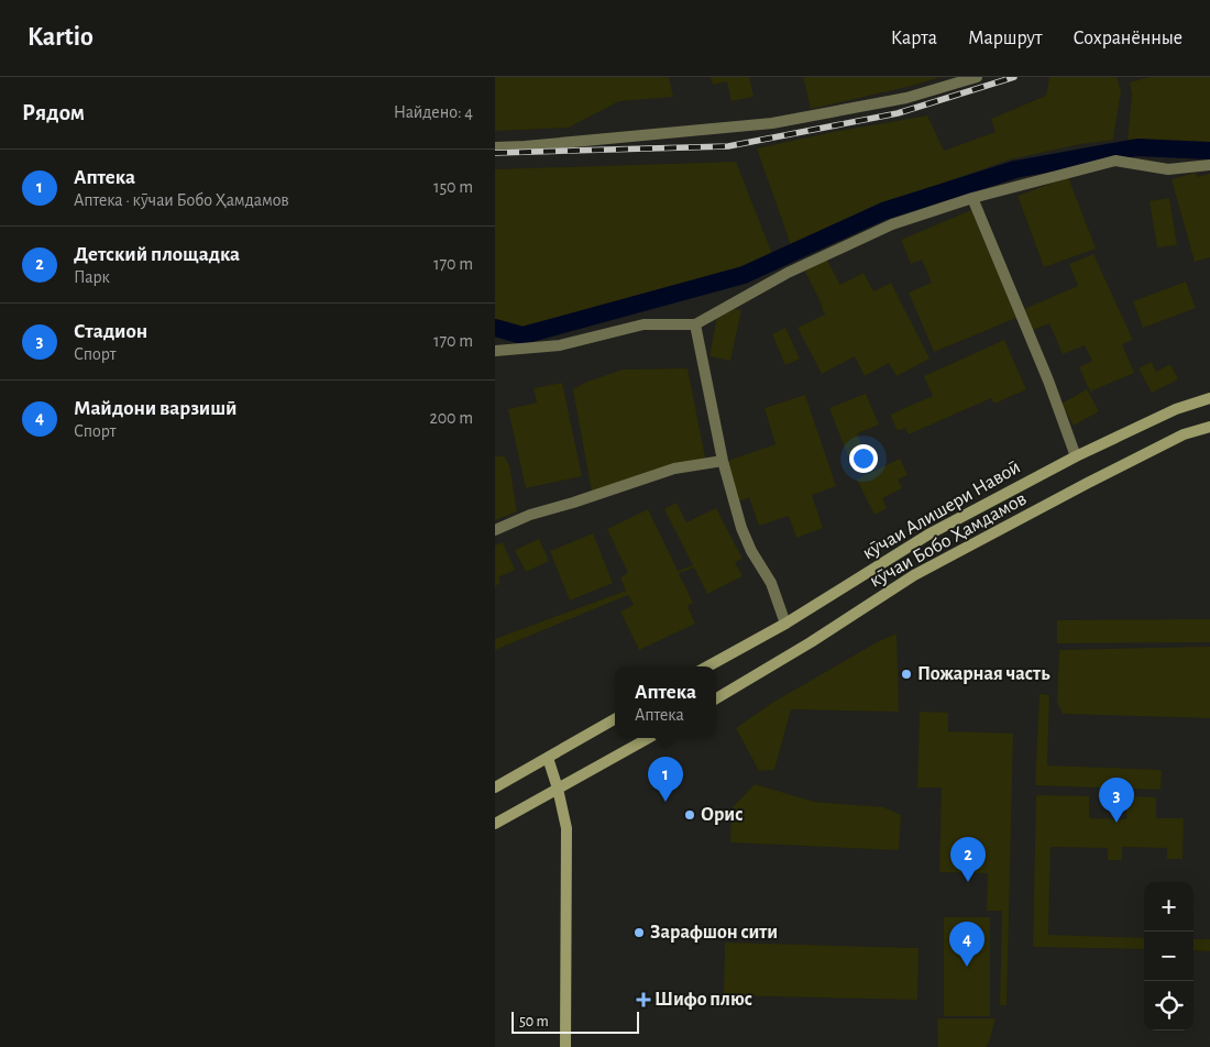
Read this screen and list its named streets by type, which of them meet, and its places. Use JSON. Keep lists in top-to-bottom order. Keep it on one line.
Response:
{"streets":{"street":["кӯчаи Алишери Навоӣ","кӯчаи Бобо Ҳамдамов"]},"places":{"other":["Пожарная часть","Орис","Зарафшон сити"],"health":["Шифо плюс"]},"scale_bar":"50 m","page":{"header":"Kartio","nav":["Карта","Маршрут","Сохранённые"],"heading":["Рядом","Найдено: 4"],"list":[{"mark":"1","name":"Аптека","note":"Аптека · кӯчаи Бобо Ҳамдамов","value":"150 m"},{"mark":"2","name":"Детский площадка","note":"Парк","value":"170 m"},{"mark":"3","name":"Стадион","note":"Спорт","value":"170 m"},{"mark":"4","name":"Майдони варзишӣ","note":"Спорт","value":"200 m"}],"popup":["Аптека","Аптека"],"pins":["1","3","2","4"],"map_buttons":["+","−"],"scale":"50 m"}}
